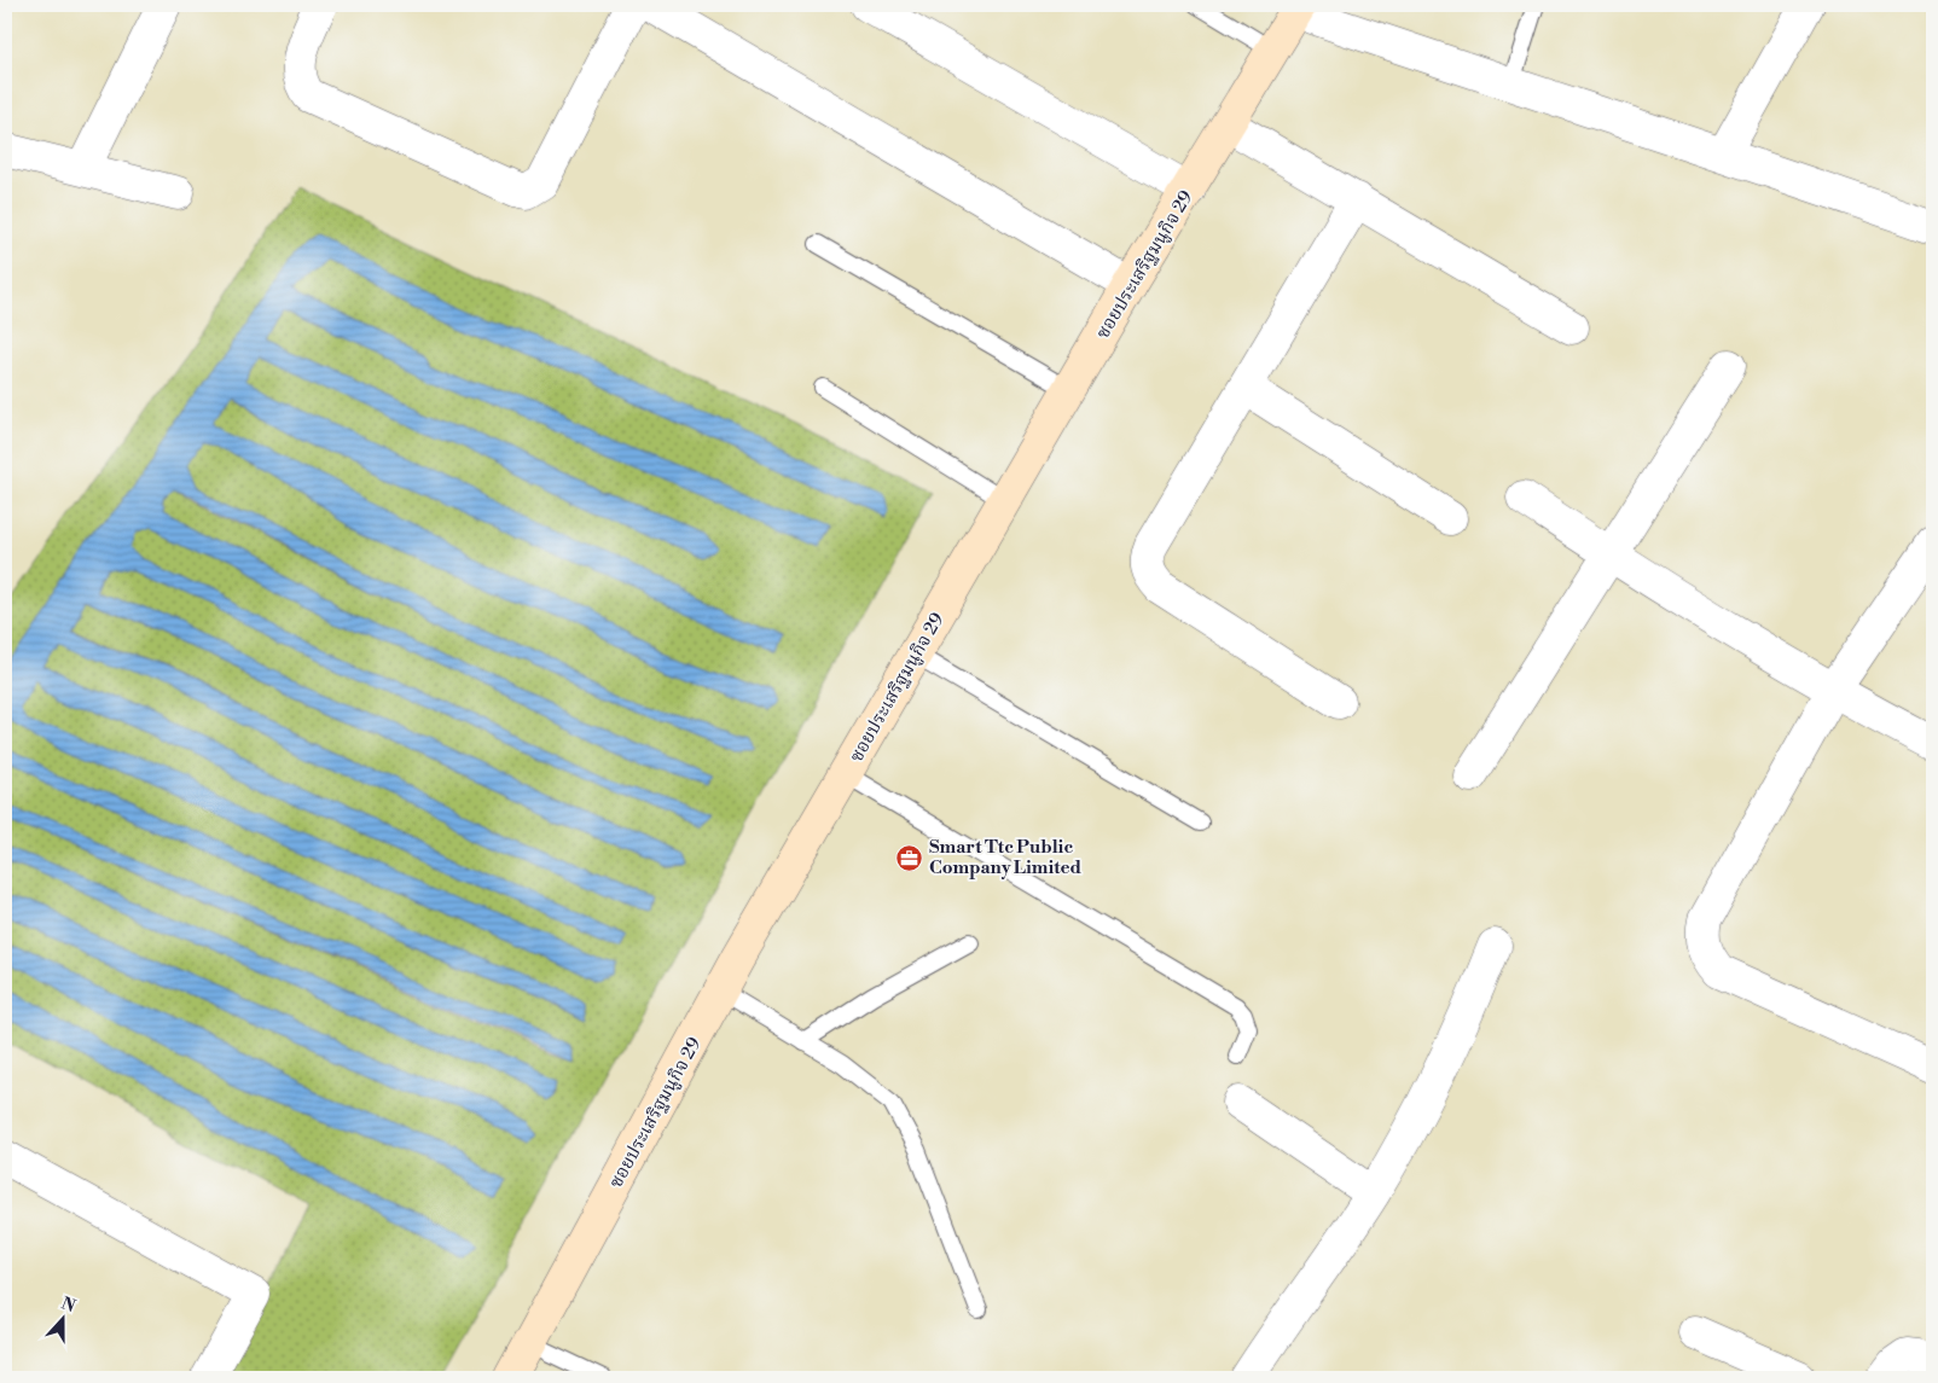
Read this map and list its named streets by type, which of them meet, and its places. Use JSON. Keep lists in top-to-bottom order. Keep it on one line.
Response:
{"streets":{"street":["ซอยประเสริฐมนูกิจ 29"]},"places":{"office":["Smart Ttc Public Company Limited"]},"north":"top"}
